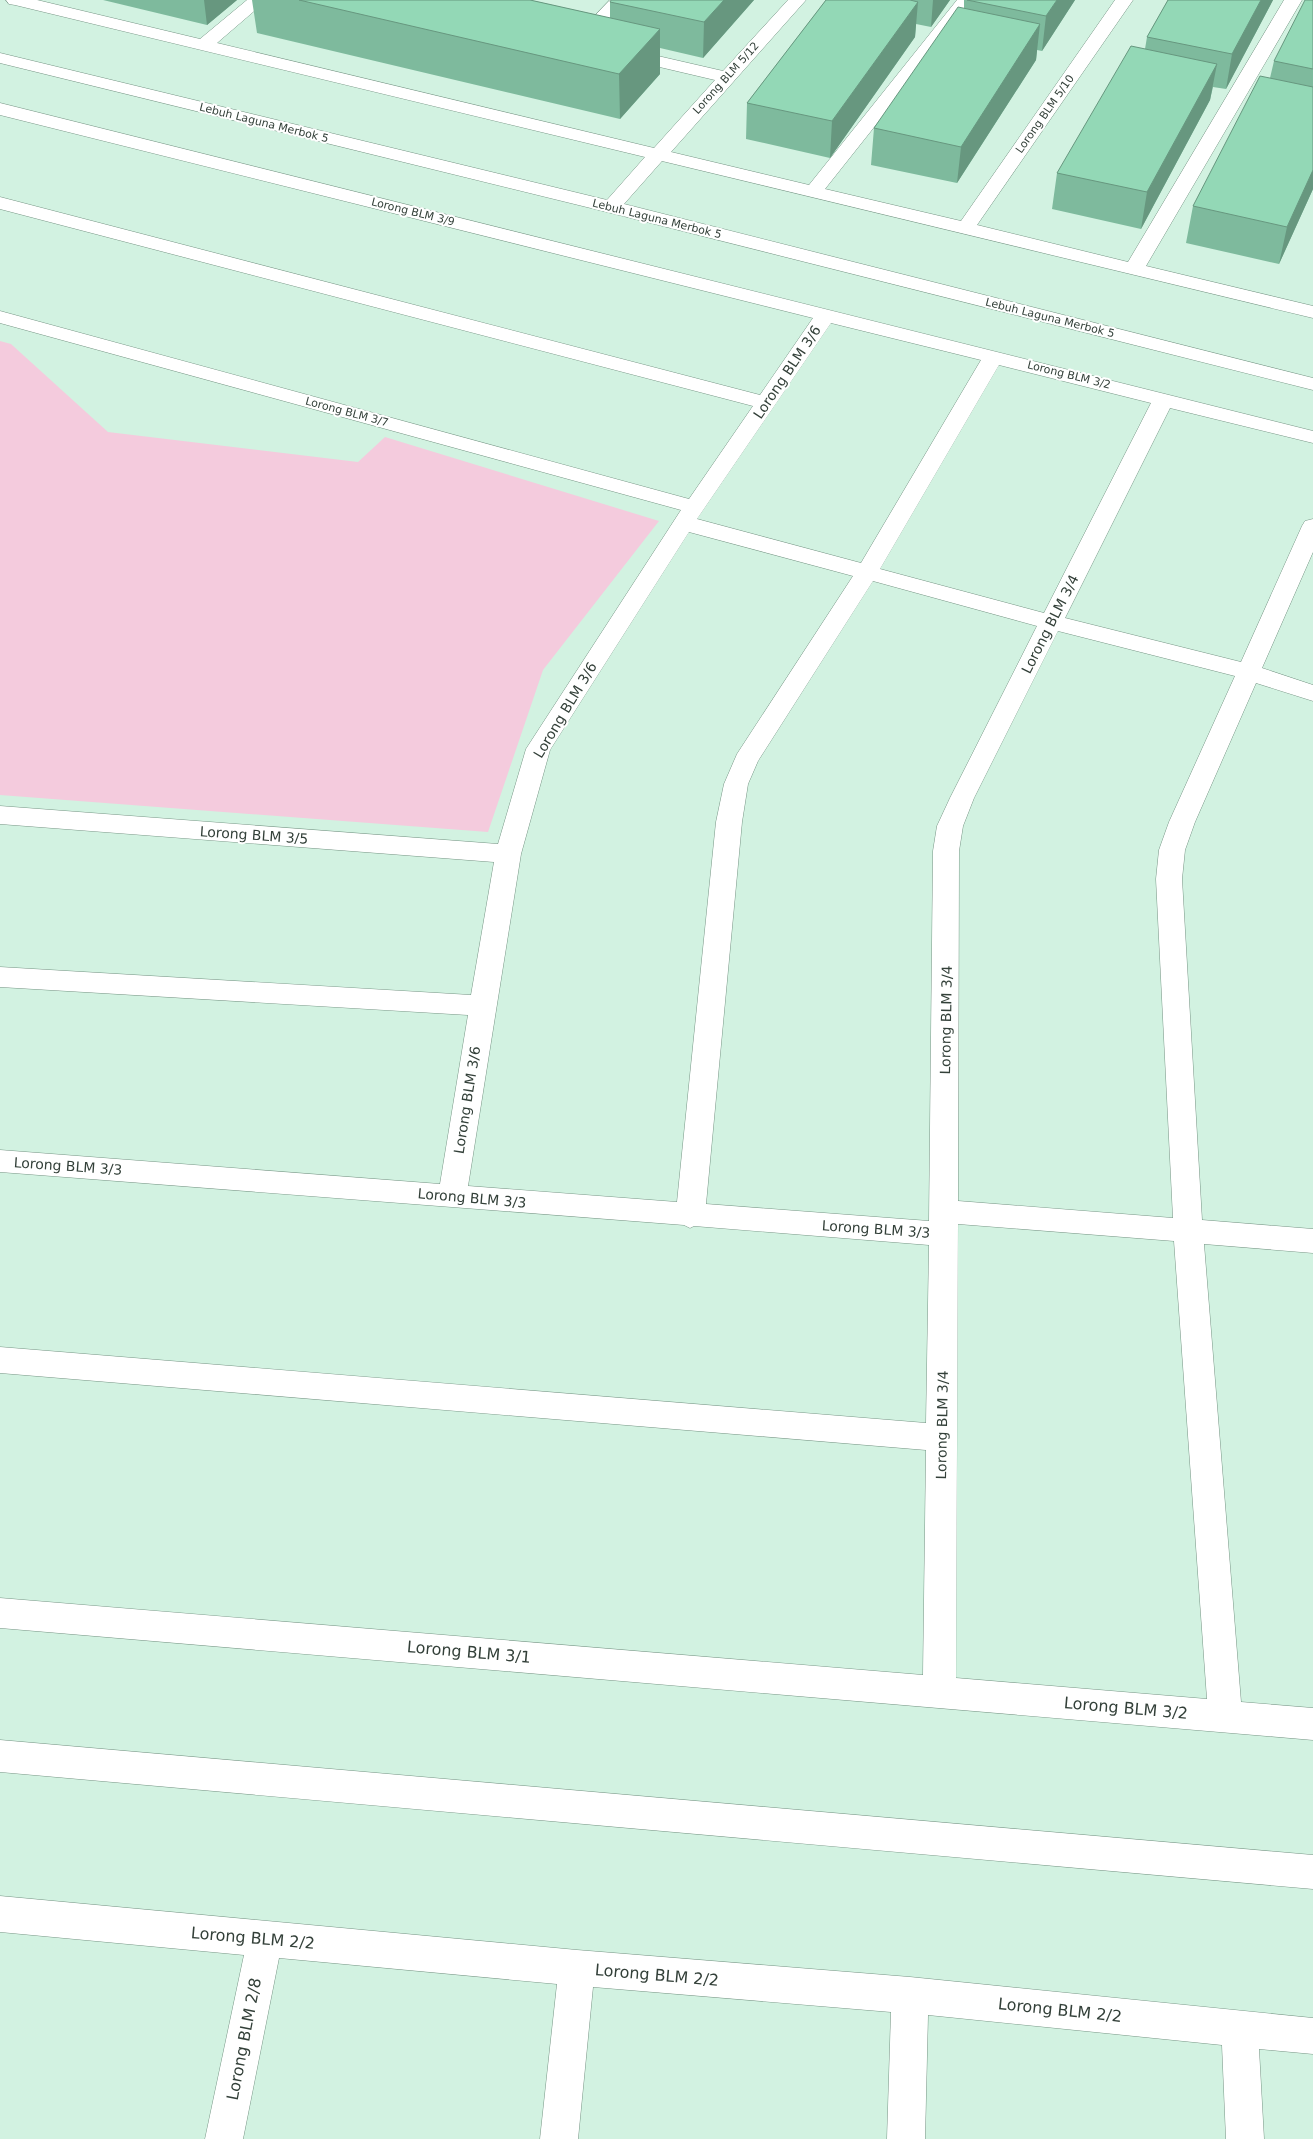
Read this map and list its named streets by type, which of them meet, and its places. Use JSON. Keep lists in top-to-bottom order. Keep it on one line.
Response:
{"streets":{"street":["Lorong BLM 5/12","Lorong BLM 5/10","Lebuh Laguna Merbok 5","Lorong BLM 3/9","Lorong BLM 3/6","Lorong BLM 3/2","Lorong BLM 3/7","Lorong BLM 3/4","Lorong BLM 3/5","Lorong BLM 3/3","Lorong BLM 3/1","Lorong BLM 2/2","Lorong BLM 2/8"]},"crossings":[["Lorong BLM 5/12","Lebuh Laguna Merbok 5"],["Lorong BLM 3/9","Lorong BLM 3/6"],["Lorong BLM 3/9","Lorong BLM 3/2"],["Lorong BLM 3/6","Lorong BLM 3/2"],["Lorong BLM 3/6","Lorong BLM 3/7"],["Lorong BLM 3/6","Lorong BLM 3/5"],["Lorong BLM 3/6","Lorong BLM 3/3"],["Lorong BLM 3/2","Lorong BLM 3/4"],["Lorong BLM 3/2","Lorong BLM 3/1"],["Lorong BLM 3/7","Lorong BLM 3/4"],["Lorong BLM 3/4","Lorong BLM 3/3"],["Lorong BLM 3/4","Lorong BLM 3/1"],["Lorong BLM 2/2","Lorong BLM 2/8"]]}
